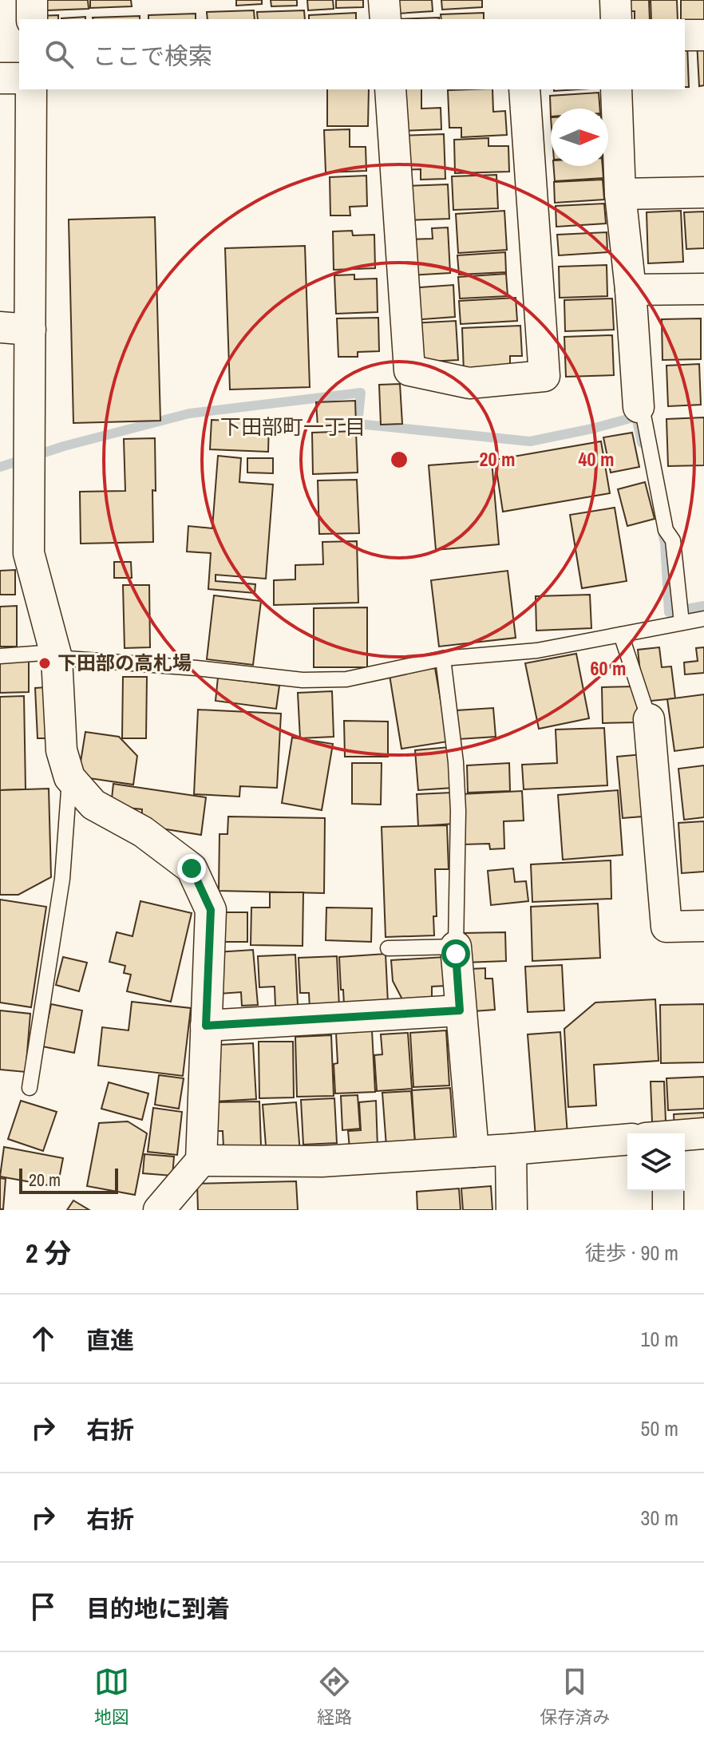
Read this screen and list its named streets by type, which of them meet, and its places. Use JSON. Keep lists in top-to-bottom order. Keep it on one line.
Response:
{"districts":["下田部町一丁目"],"places":["下田部の高札場"],"scale_bar":"20 m","north":"right","page":{"search":"ここで検索","scale":"20 m","heading":["2 分","徒歩 · 90 m"],"list":[["直進","10 m"],["右折","50 m"],["右折","30 m"],"目的地に到着"],"nav":["地図","経路","保存済み"]},"rings":["20 m","40 m","60 m"]}
